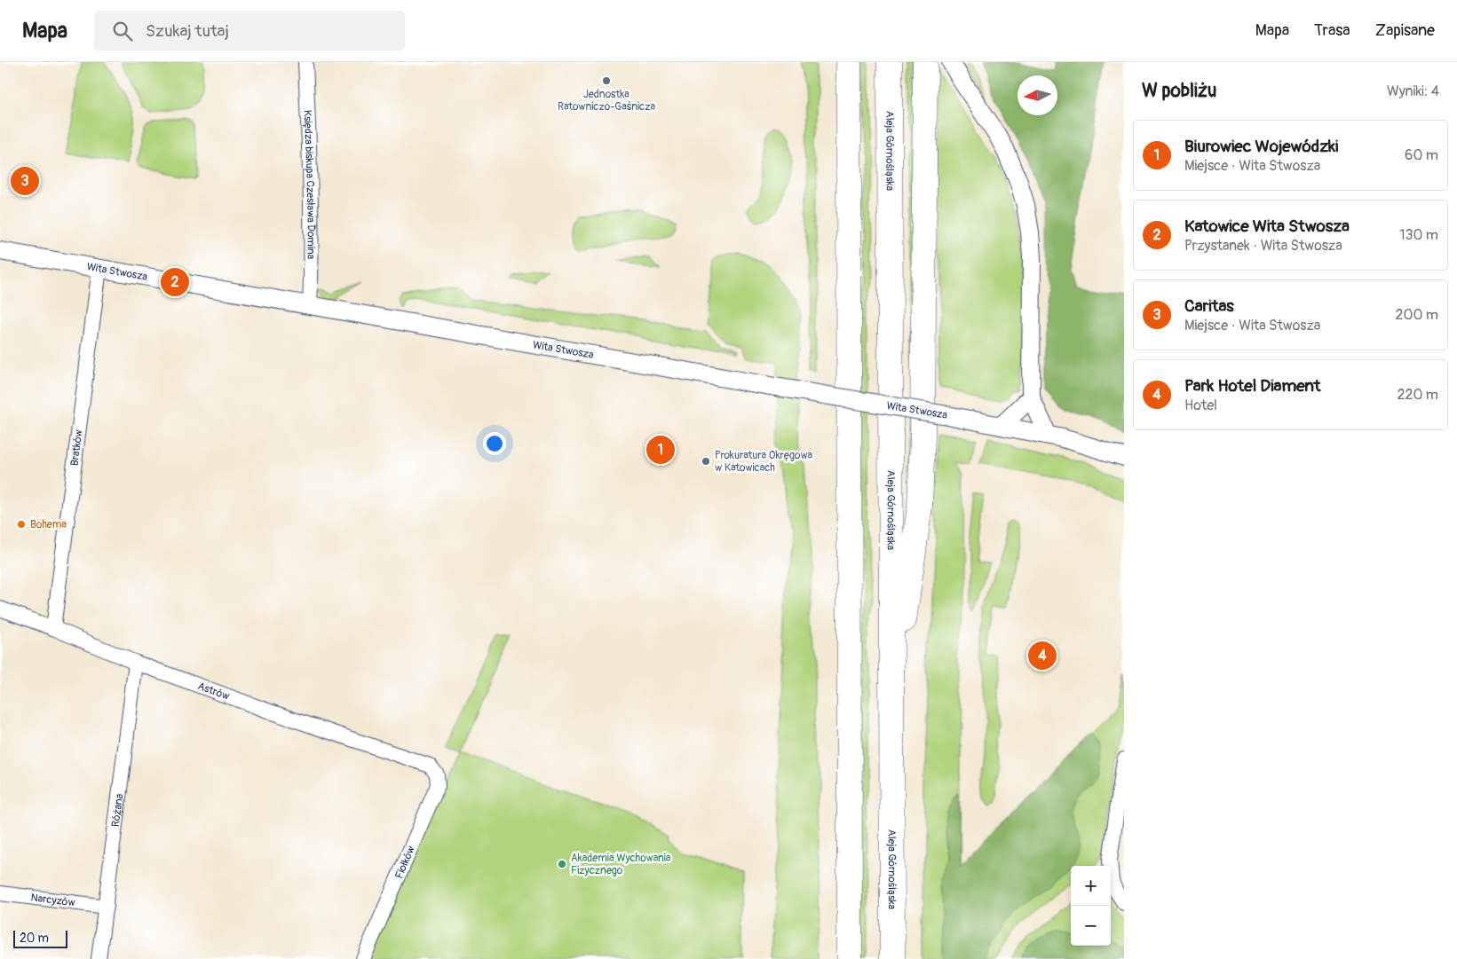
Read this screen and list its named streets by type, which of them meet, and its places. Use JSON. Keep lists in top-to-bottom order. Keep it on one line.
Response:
{"streets":{"highway":["Aleja Górnośląska"],"street":["Księdza biskupa Czesława Domina","Wita Stwosza","Bratków","Astrów","Różana","Fiołków","Narcyzów"]},"crossings":[["Księdza biskupa Czesława Domina","Wita Stwosza"],["Wita Stwosza","Bratków"],["Bratków","Astrów"],["Astrów","Różana"],["Astrów","Fiołków"],["Różana","Narcyzów"]],"places":["Jednostka Ratowniczo-Gaśnicza","Prokuratura Okręgowa w Katowicach","Bohema","Akademia Wychowania Fizycznego"],"scale_bar":"20 m","north":"left","page":{"header":"Mapa","search":"Szukaj tutaj","nav":["Mapa","Trasa","Zapisane"],"heading":["W pobliżu","Wyniki: 4"],"list":[{"mark":"1","name":"Biurowiec Wojewódzki","note":"Miejsce · Wita Stwosza","value":"60 m"},{"mark":"2","name":"Katowice Wita Stwosza","note":"Przystanek · Wita Stwosza","value":"130 m"},{"mark":"3","name":"Caritas","note":"Miejsce · Wita Stwosza","value":"200 m"},{"mark":"4","name":"Park Hotel Diament","note":"Hotel","value":"220 m"}],"pins":["3","2","1","4"],"map_buttons":["+","−"],"scale":"20 m"}}
